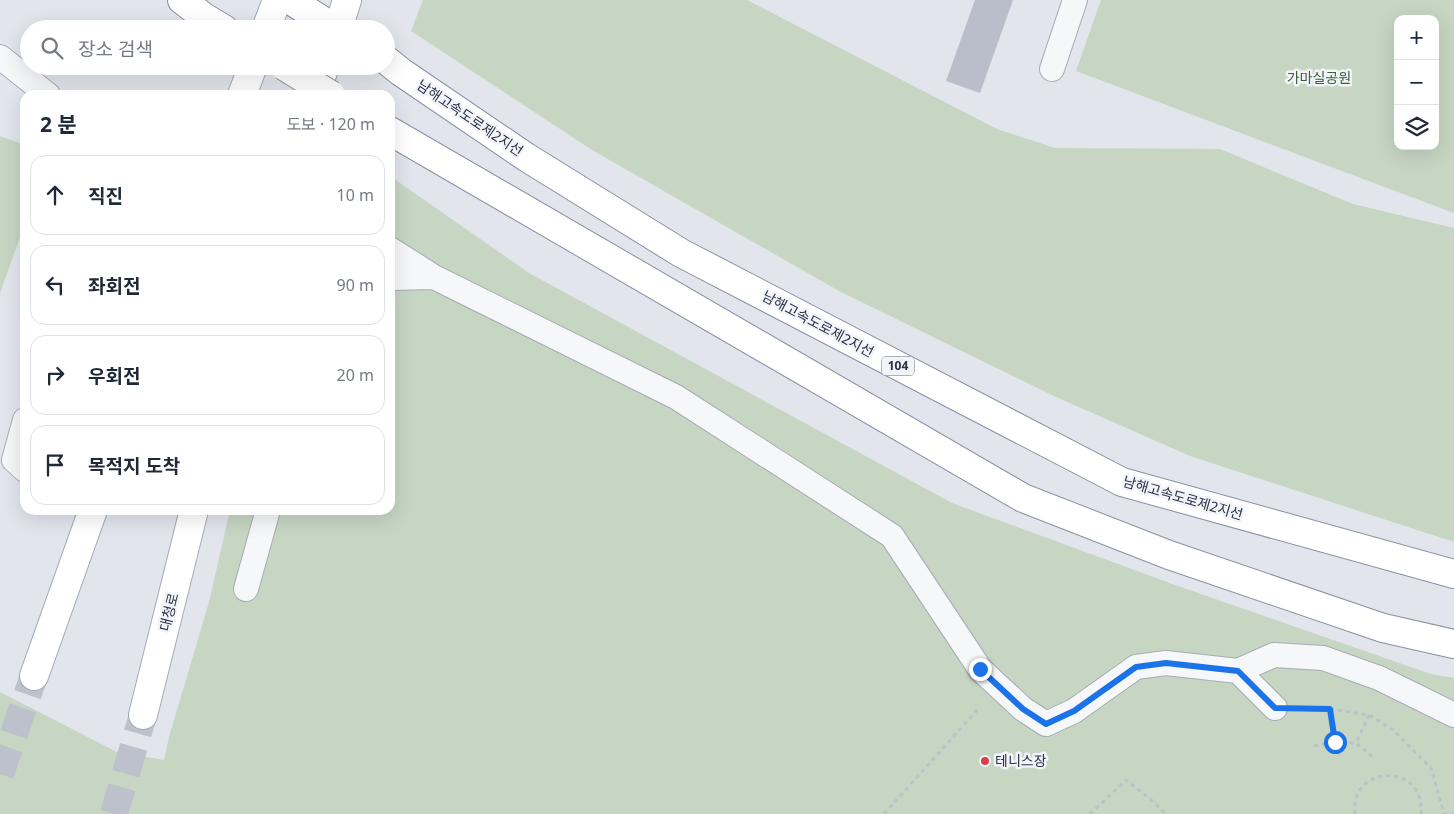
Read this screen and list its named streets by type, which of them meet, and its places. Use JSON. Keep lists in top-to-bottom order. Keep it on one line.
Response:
{"streets":{"main road":["남해고속도로제2지선","104","대청로"]},"parks":["가마실공원"],"places":["테니스장"],"page":{"map_buttons":["+","−"],"search":"장소 검색","heading":["2 분","도보 · 120 m"],"list":[["직진","10 m"],["좌회전","90 m"],["우회전","20 m"],"목적지 도착"]}}
